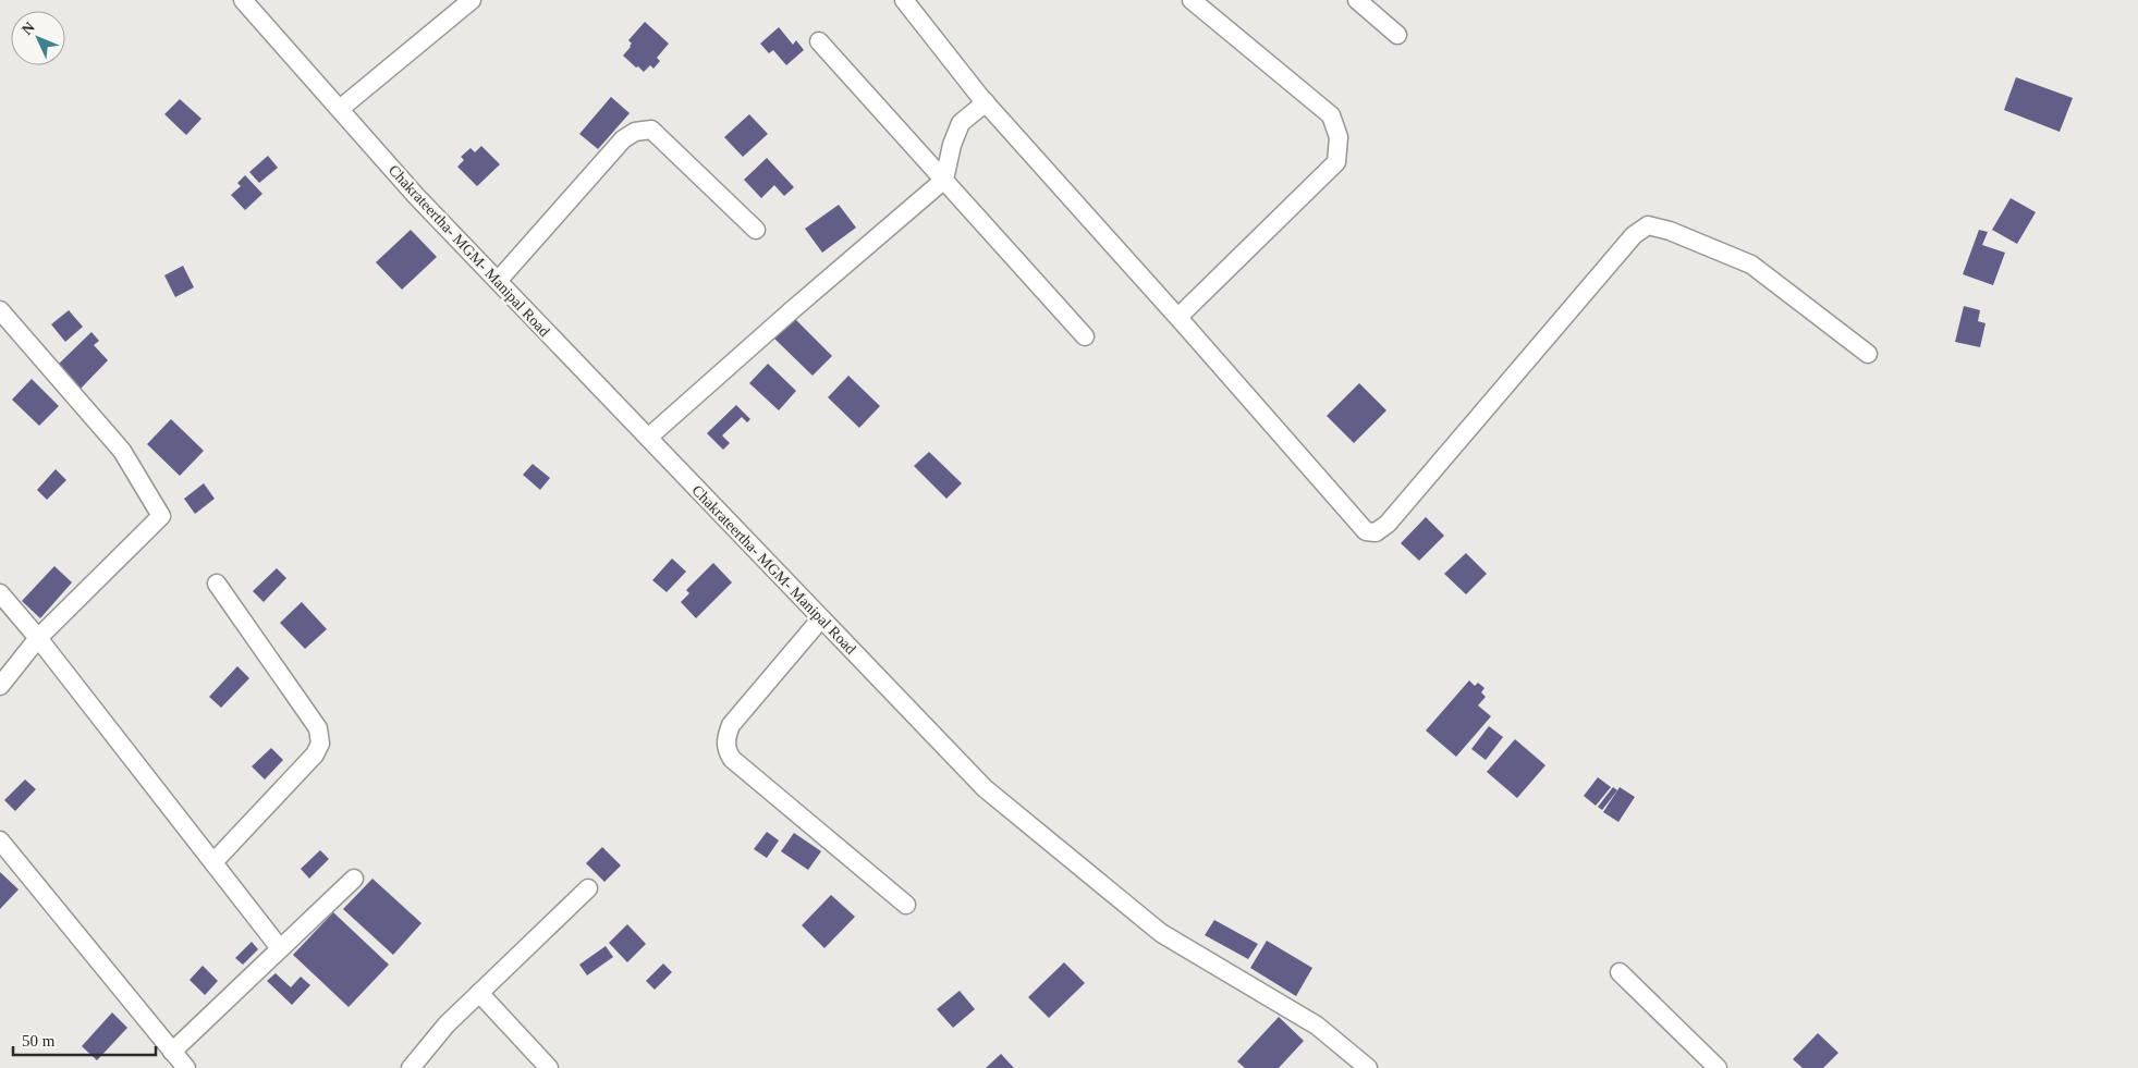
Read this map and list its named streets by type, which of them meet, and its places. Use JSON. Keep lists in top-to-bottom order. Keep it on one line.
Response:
{"streets":{"street":["Chakrateertha- MGM- Manipal Road"]},"scale_bar":"50 m","north":"top left"}
